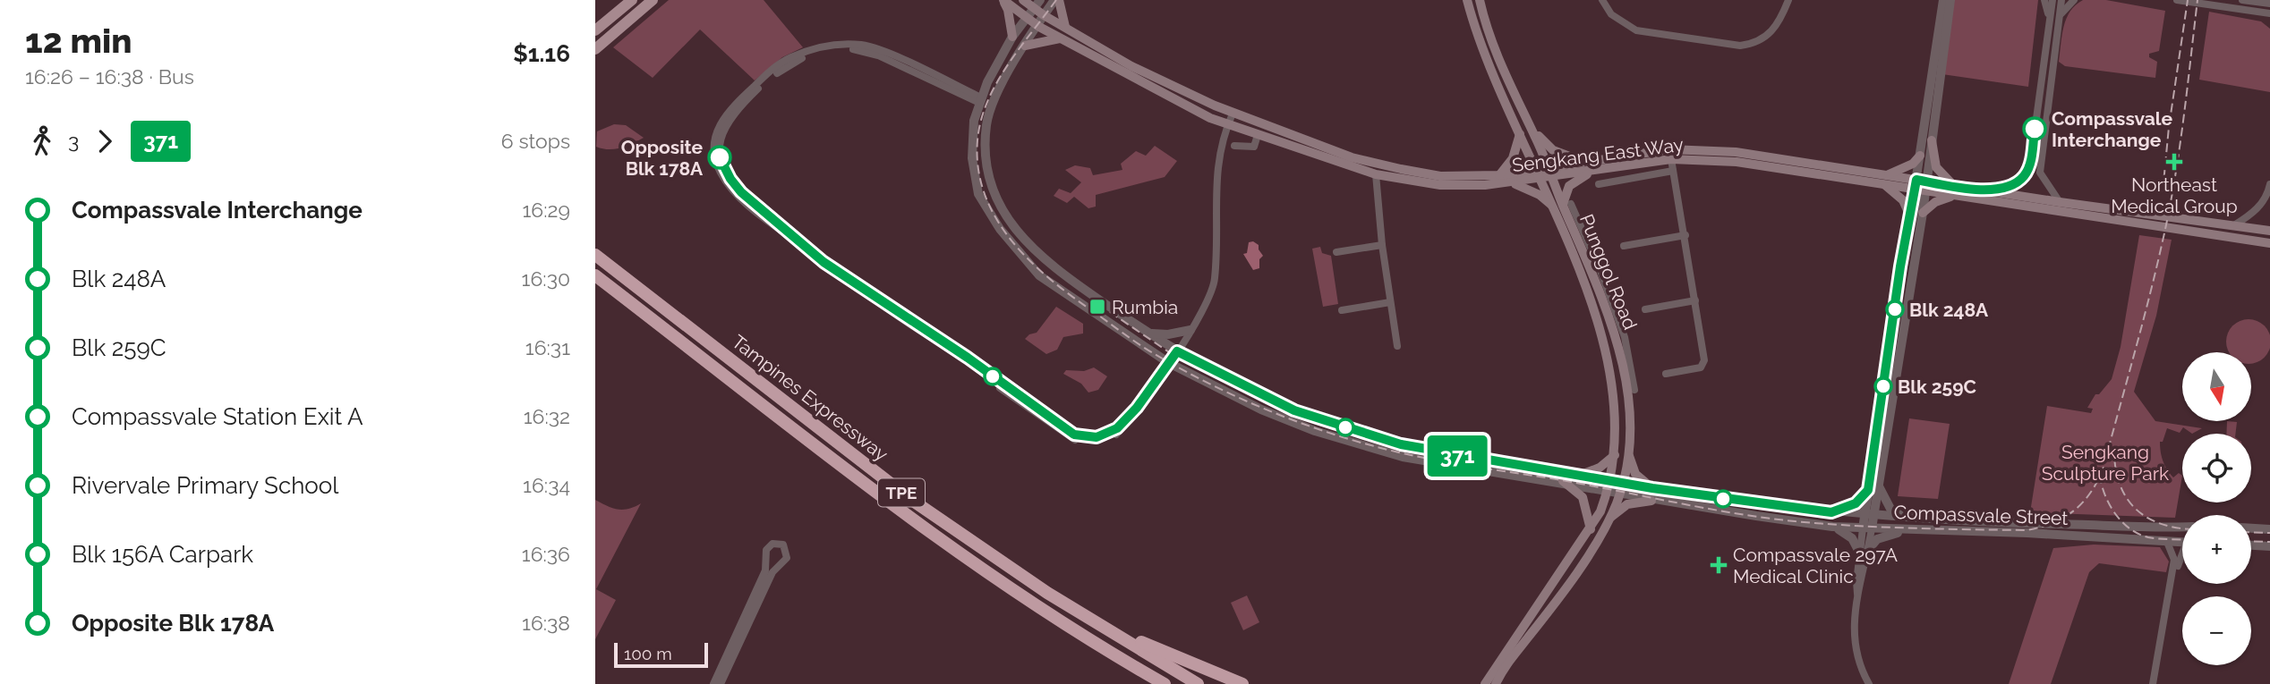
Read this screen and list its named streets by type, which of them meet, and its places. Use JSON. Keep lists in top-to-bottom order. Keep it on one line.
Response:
{"streets":{"highway":["Tampines Expressway","TPE"],"main road":["Sengkang East Way","Punggol Road"],"street":["Compassvale Street"]},"crossings":[["Sengkang East Way","Punggol Road"],["Sengkang East Way","Compassvale Street"],["Punggol Road","Compassvale Street"]],"parks":["Sengkang Sculpture Park"],"places":{"other":["Compassvale Interchange","Opposite Blk 178A","Blk 248A","Blk 259C"],"health":["Northeast Medical Group","Compassvale 297A Medical Clinic"],"transit":["Rumbia"]},"lines":["bus line 371"],"scale_bar":"100 m","north":"bottom","page":{"heading":["12 min","16:26 – 16:38 · Bus","$1.16"],"on_map":"371","legs":["3","371","6 stops"],"list":[{"name":"Compassvale Interchange","value":"16:29"},{"name":"Blk 248A","value":"16:30"},{"name":"Blk 259C","value":"16:31"},{"name":"Compassvale Station Exit A","value":"16:32"},{"name":"Rivervale Primary School","value":"16:34"},{"name":"Blk 156A Carpark","value":"16:36"},{"name":"Opposite Blk 178A","value":"16:38"}],"map_buttons":["+","−"],"scale":"100 m"}}
